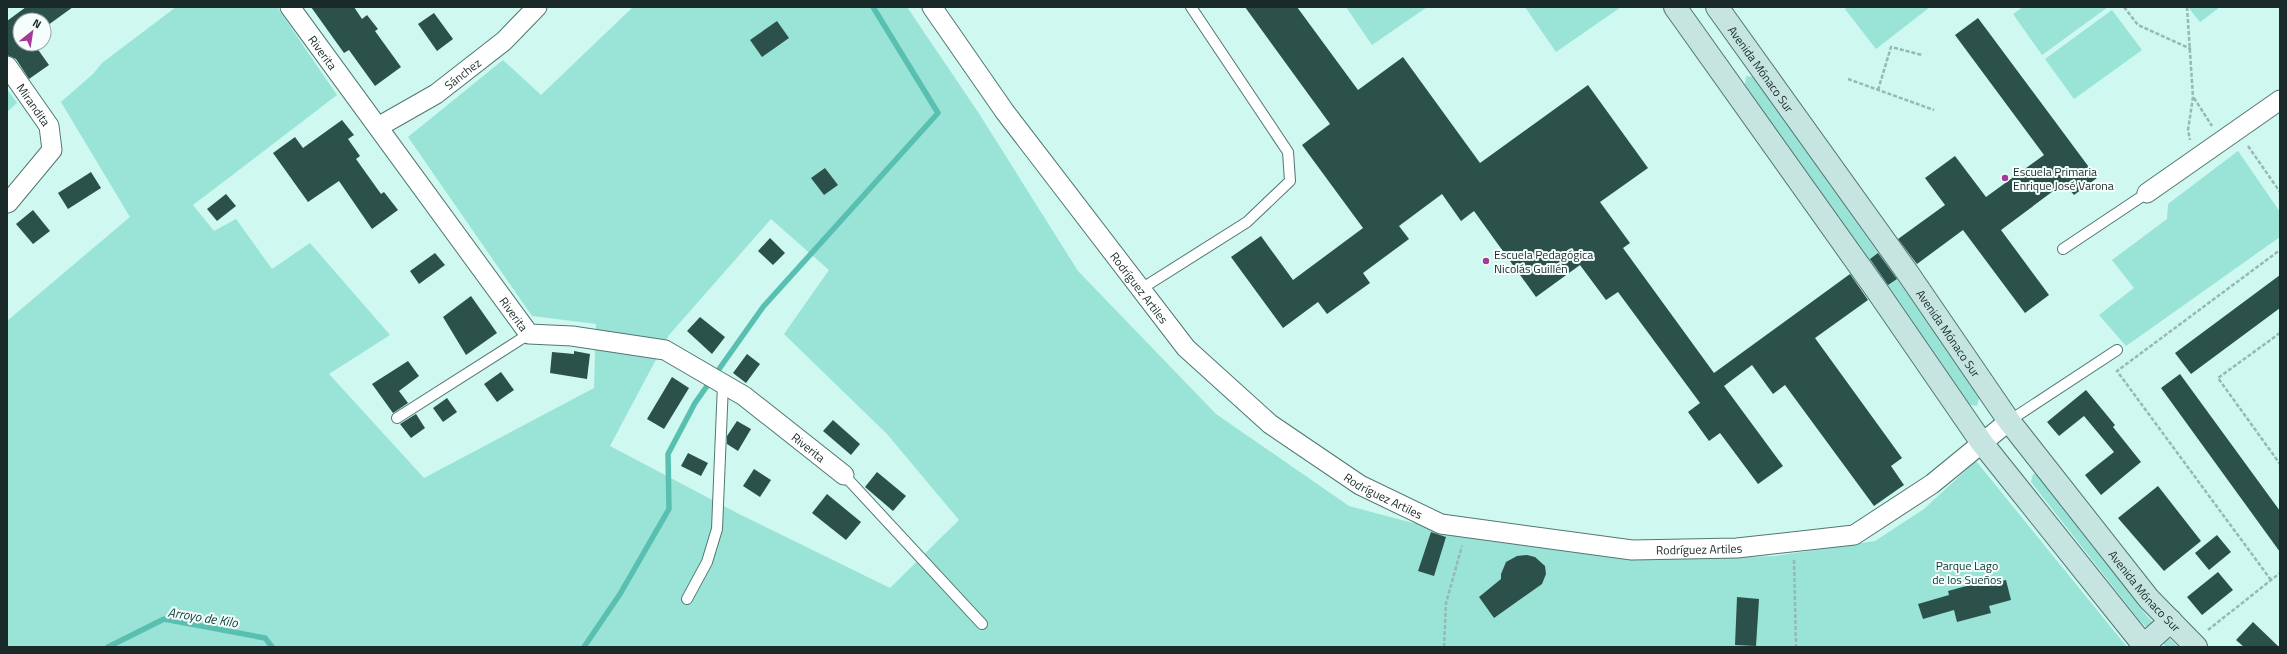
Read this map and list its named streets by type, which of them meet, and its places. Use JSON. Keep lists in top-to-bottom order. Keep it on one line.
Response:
{"streets":{"main road":["Avenida Mónaco Sur"],"street":["Riverita","Sánchez","Mirandita","Rodríguez Artiles"]},"crossings":[["Riverita","Sánchez"],["Avenida Mónaco Sur","Rodríguez Artiles"]],"water":["Arroyo de Kilo"],"parks":["Parque Lago de los Sueños"],"places":["Escuela Primaria Enrique José Varona","Escuela Pedagógica Nicolás Guillén"],"north":"top right"}
